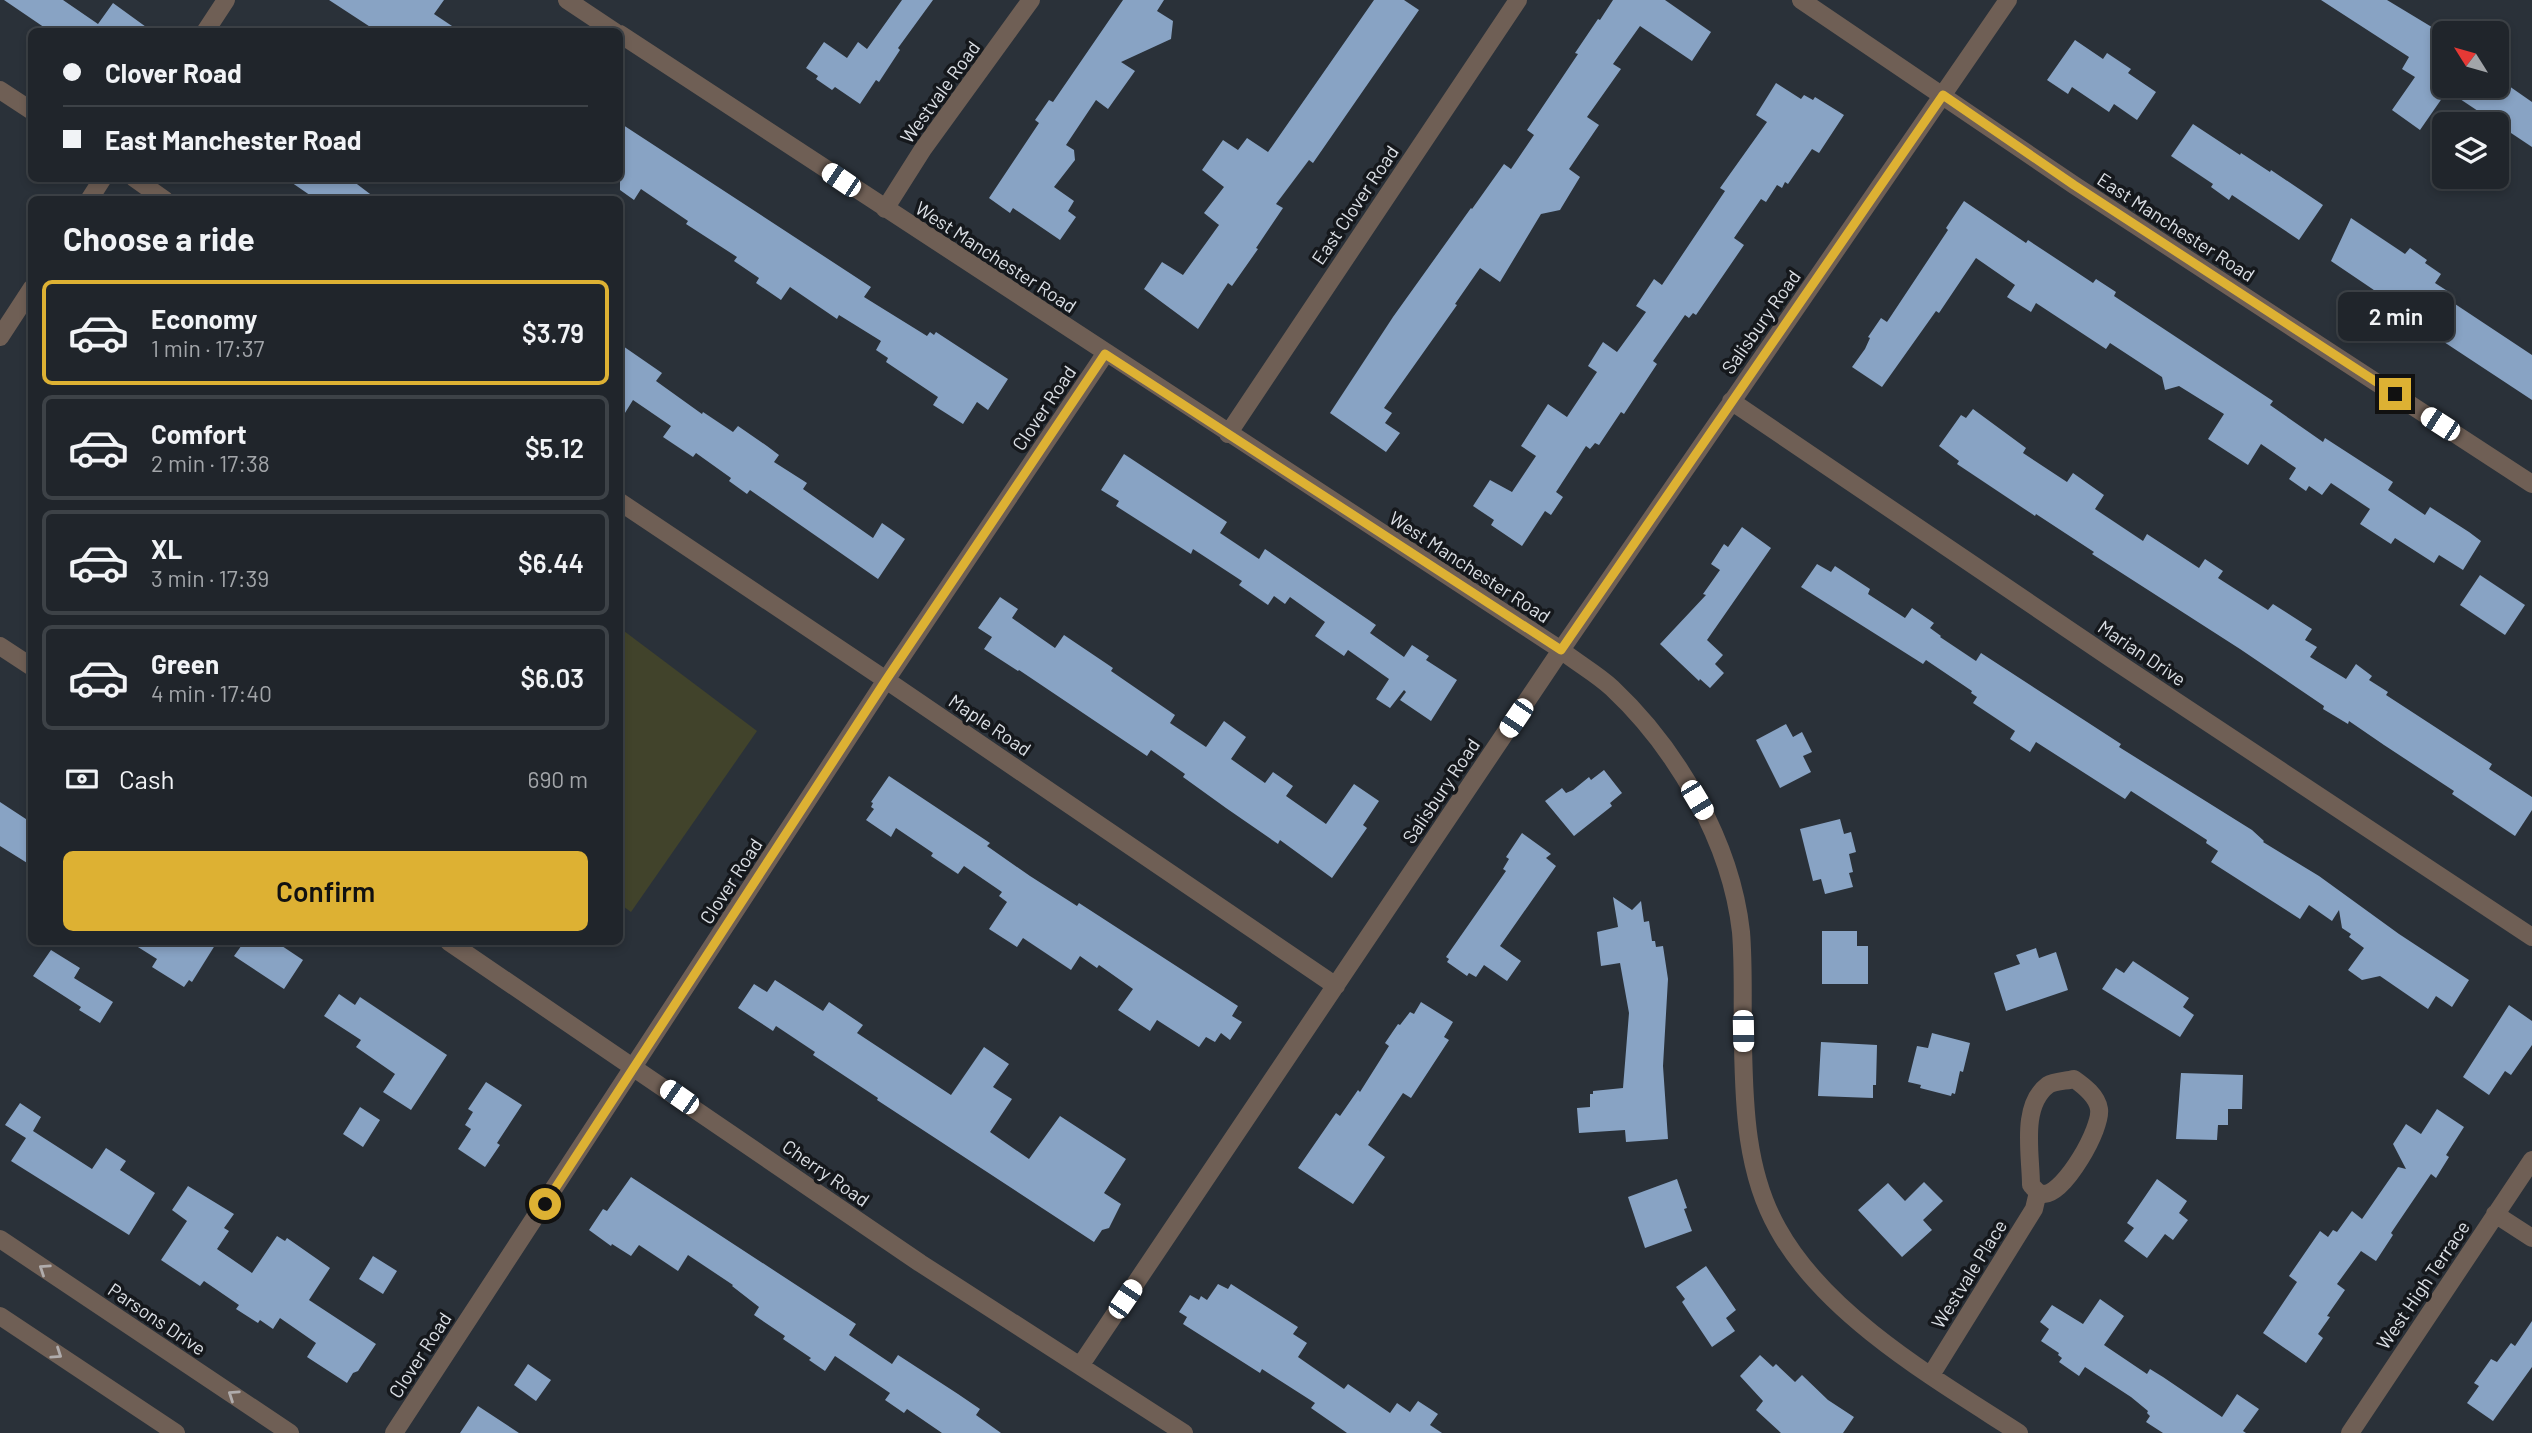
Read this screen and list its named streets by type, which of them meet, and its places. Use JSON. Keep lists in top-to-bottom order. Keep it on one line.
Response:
{"streets":{"street":["Westvale Road","East Clover Road","East Manchester Road","West Manchester Road","Salisbury Road","Clover Road","Marian Drive","Maple Road","Cherry Road","Westvale Place","West High Terrace","Parsons Drive"]},"crossings":[["Westvale Road","West Manchester Road"],["East Clover Road","West Manchester Road"],["East Manchester Road","Salisbury Road"],["West Manchester Road","Salisbury Road"],["West Manchester Road","Clover Road"],["West Manchester Road","Westvale Place"],["Salisbury Road","Marian Drive"],["Salisbury Road","Maple Road"],["Salisbury Road","Cherry Road"],["Clover Road","Maple Road"],["Clover Road","Cherry Road"]],"north":"top left","page":{"banner":["Clover Road","East Manchester Road"],"heading":"Choose a ride","list":[{"name":"Economy","note":"1 min · 17:37","value":"$3.79"},{"name":"Comfort","note":"2 min · 17:38","value":"$5.12"},{"name":"XL","note":"3 min · 17:39","value":"$6.44"},{"name":"Green","note":"4 min · 17:40","value":"$6.03"}],"bubble":"2 min","pay":["Cash","690 m"],"buttons":"Confirm"}}
